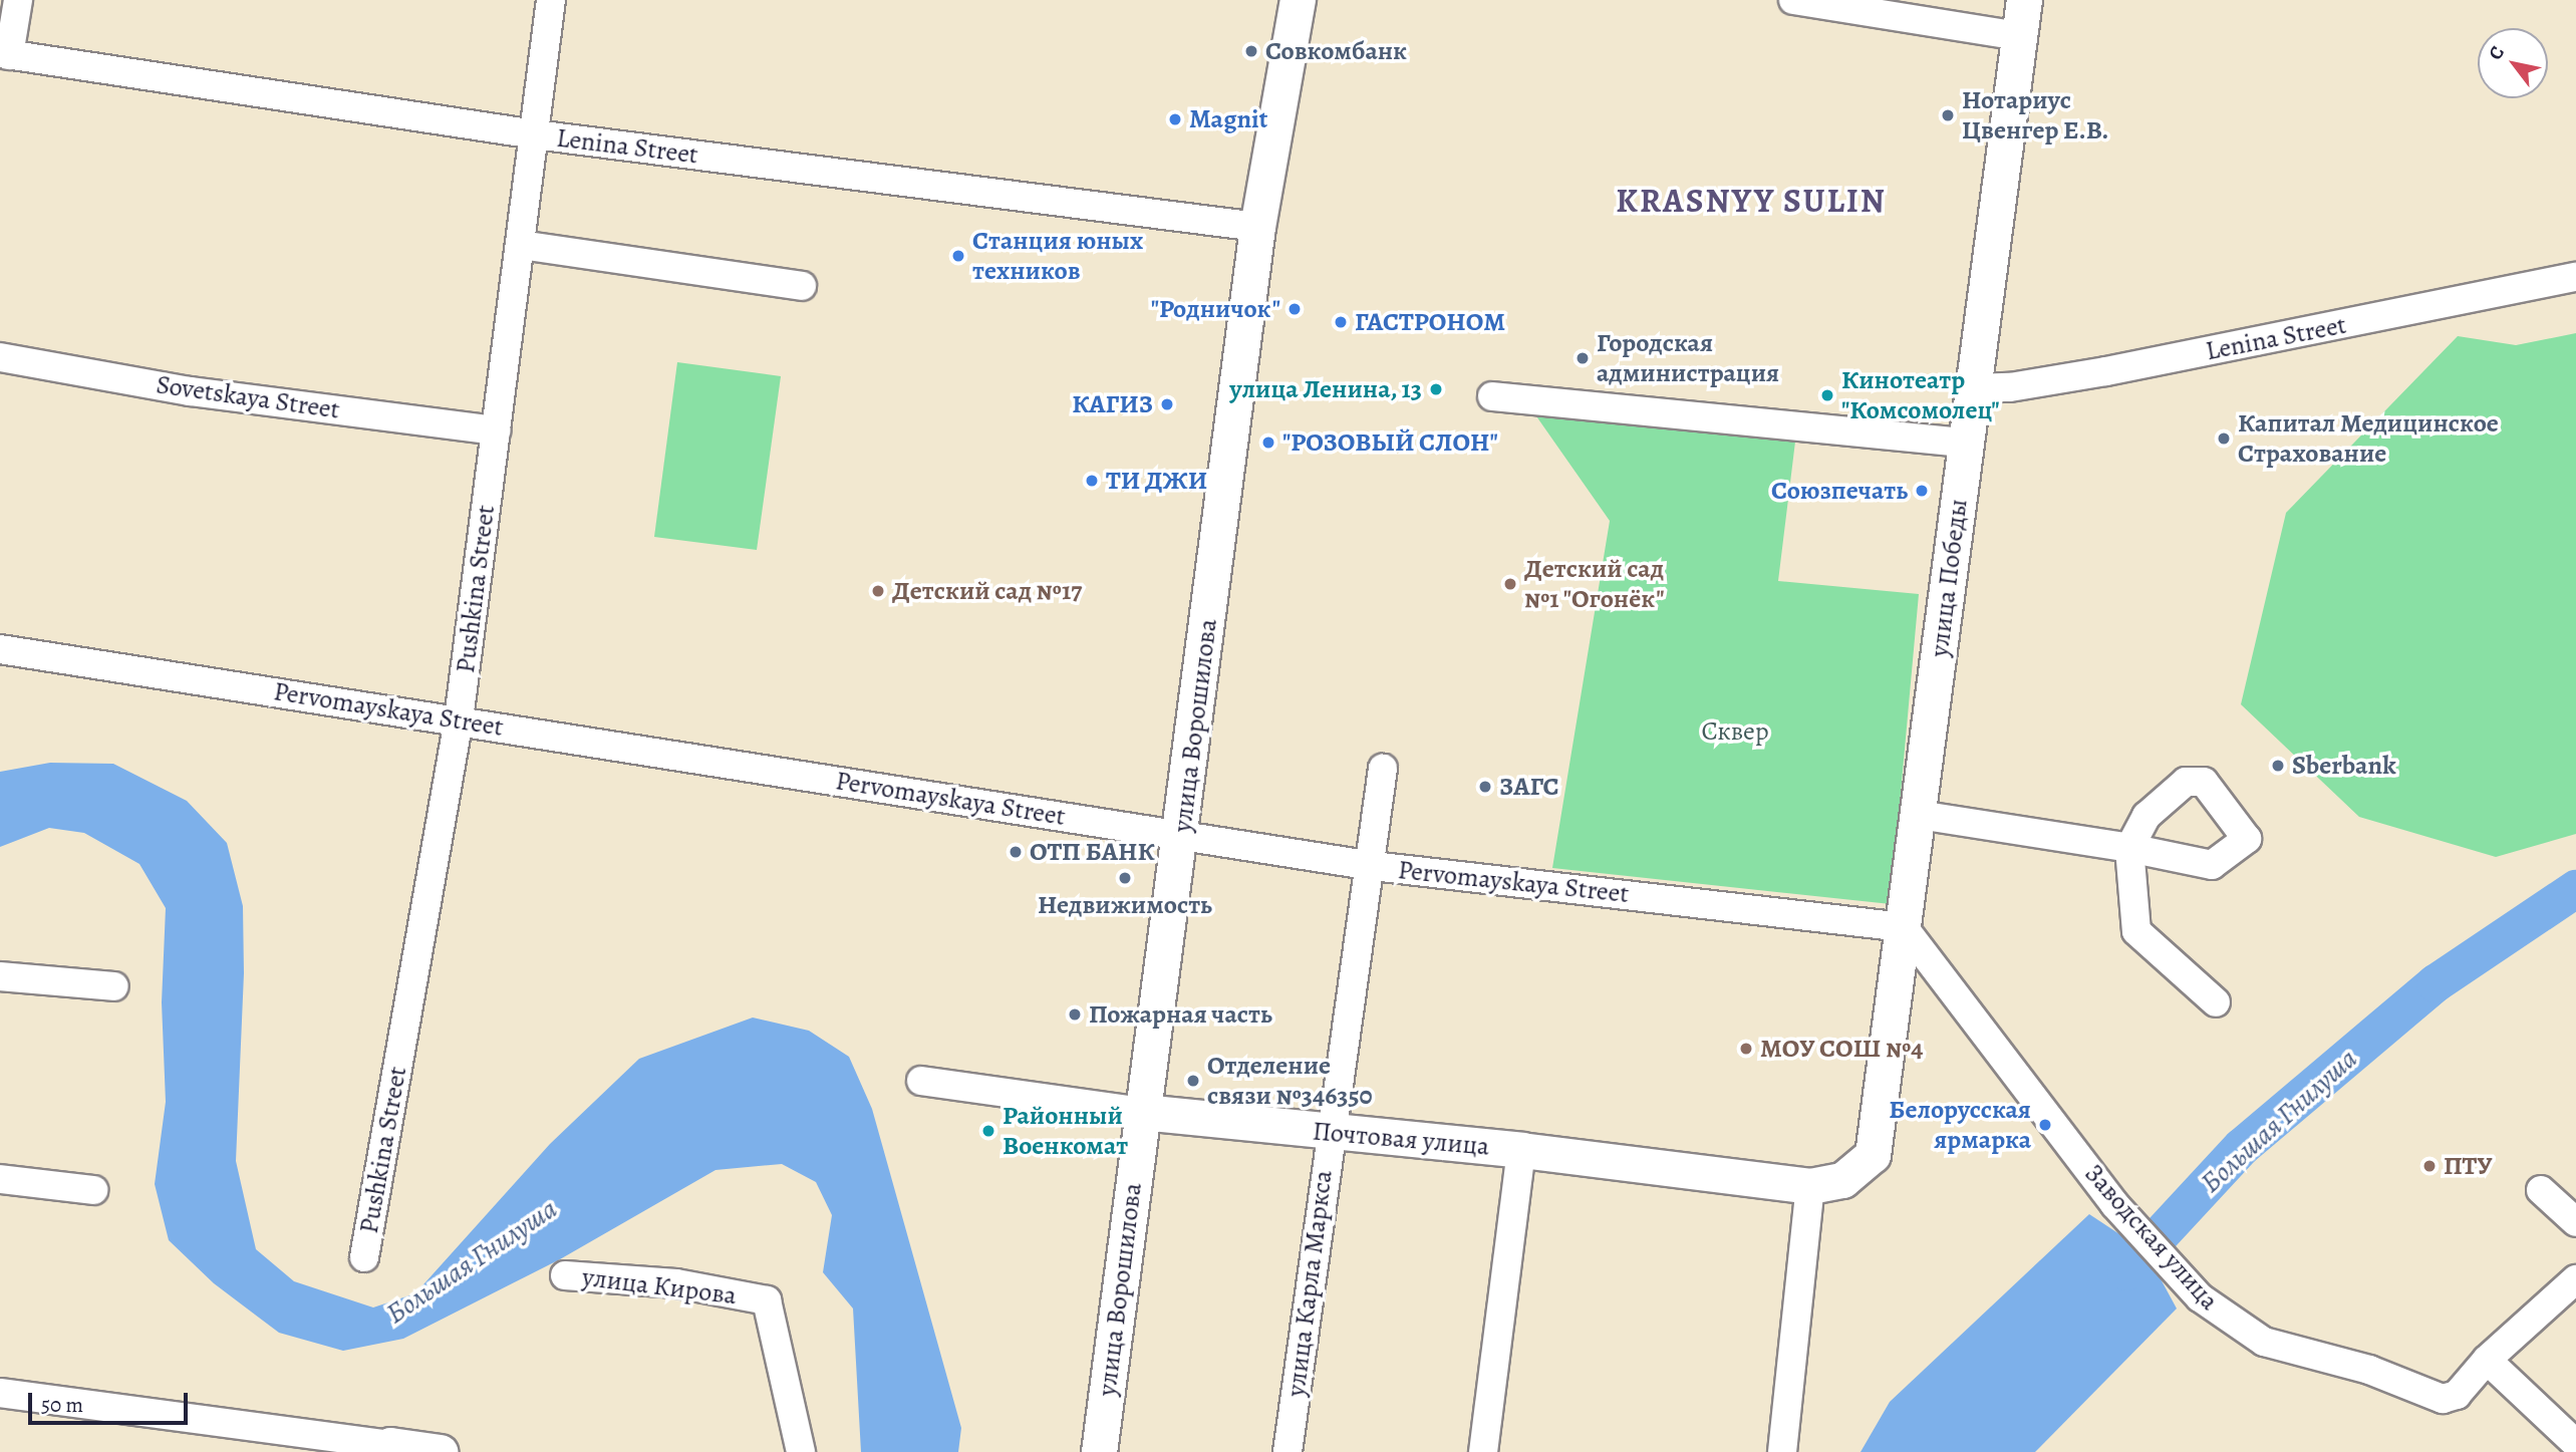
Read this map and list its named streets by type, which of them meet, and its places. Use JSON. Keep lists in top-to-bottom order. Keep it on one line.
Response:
{"streets":{"main road":["улица Победы","улица Ворошилова","Почтовая улица"],"street":["Lenina Street","Sovetskaya Street","Pushkina Street","Pervomayskaya Street","Заводская улица","улица Карла Маркса","улица Кирова"]},"crossings":[["Lenina Street","улица Победы"],["Lenina Street","Pushkina Street"],["Lenina Street","улица Ворошилова"],["Sovetskaya Street","Pushkina Street"],["улица Победы","Pervomayskaya Street"],["улица Победы","Почтовая улица"],["улица Победы","Заводская улица"],["Pushkina Street","Pervomayskaya Street"],["Pervomayskaya Street","улица Ворошилова"],["Pervomayskaya Street","Заводская улица"],["Pervomayskaya Street","улица Карла Маркса"],["улица Ворошилова","Почтовая улица"],["Почтовая улица","улица Карла Маркса"]],"districts":["KRASNYY SULIN"],"water":["Большая Гнилуша"],"parks":["Сквер"],"places":["Совкомбанк","Нотариус Цвенгер Е.В.","Magnit","Станция юных техников","\"Родничок\"","ГАСТРОНОМ","Городская администрация","улица Ленина, 13","Кинотеатр \"Комсомолец\"","КАГИЗ","Капитал Медицинское Страхование","\"РОЗОВЫЙ СЛОН\"","ТИ ДЖИ","Союзпечать","Детский сад №1 \"Огонёк\"","Детский сад №17","Sberbank","ЗАГС","ОТП БАНК","Недвижимость","Пожарная часть","МОУ СОШ №4","Отделение связи №346350","Белорусская ярмарка","Районный Военкомат","ПТУ"],"scale_bar":"50 m","north":"top left"}
